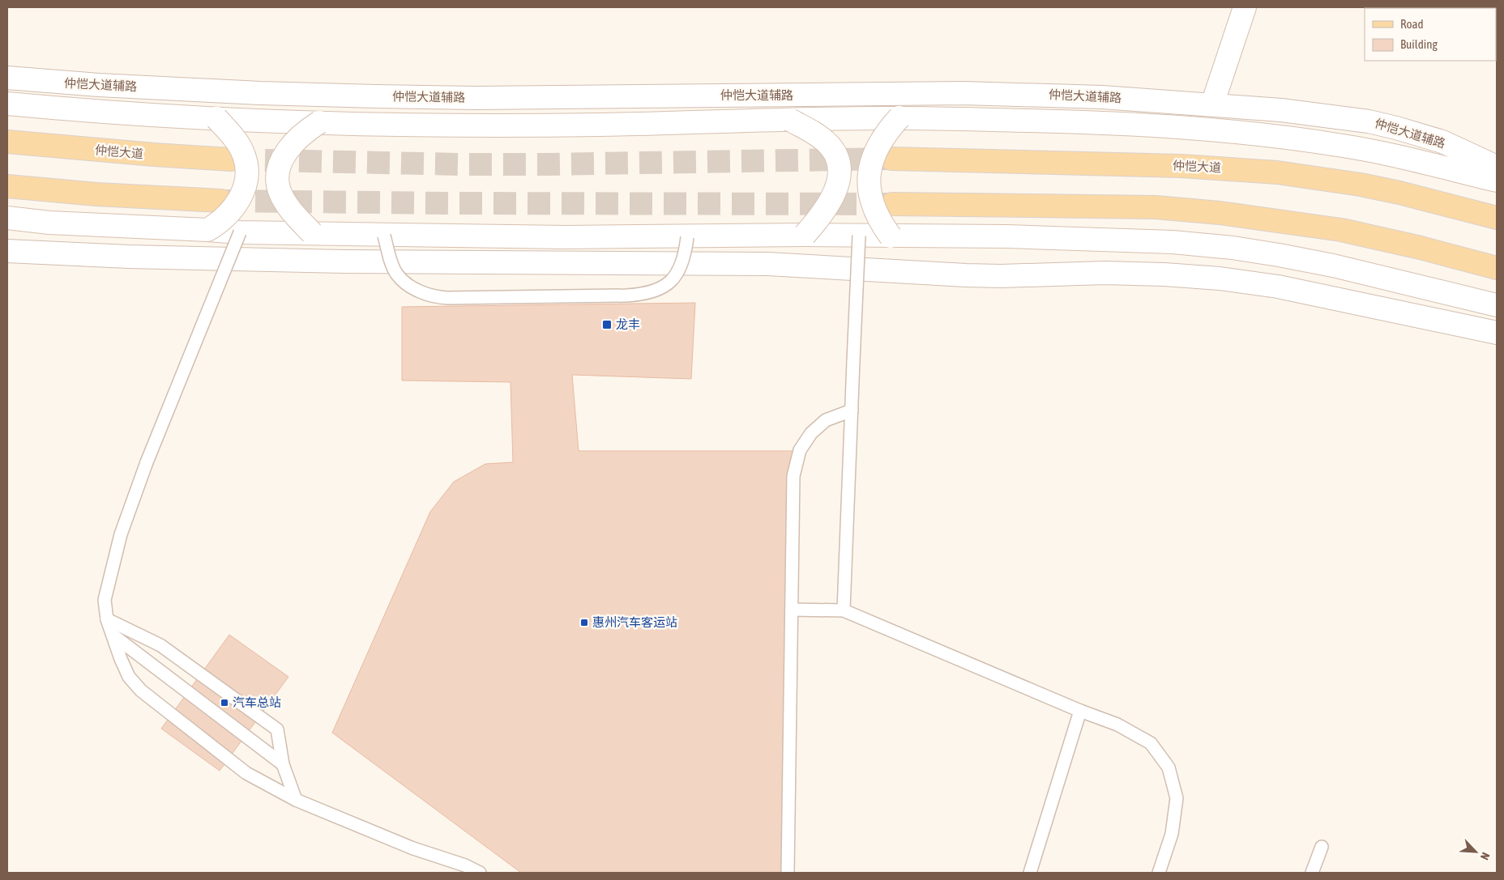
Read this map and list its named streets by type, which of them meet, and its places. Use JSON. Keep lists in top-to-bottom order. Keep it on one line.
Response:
{"streets":{"main road":["仲恺大道辅路","仲恺大道"]},"places":{"transit":["龙丰","惠州汽车客运站","汽车总站"]},"legend":["Road","Building"],"north":"bottom right"}
